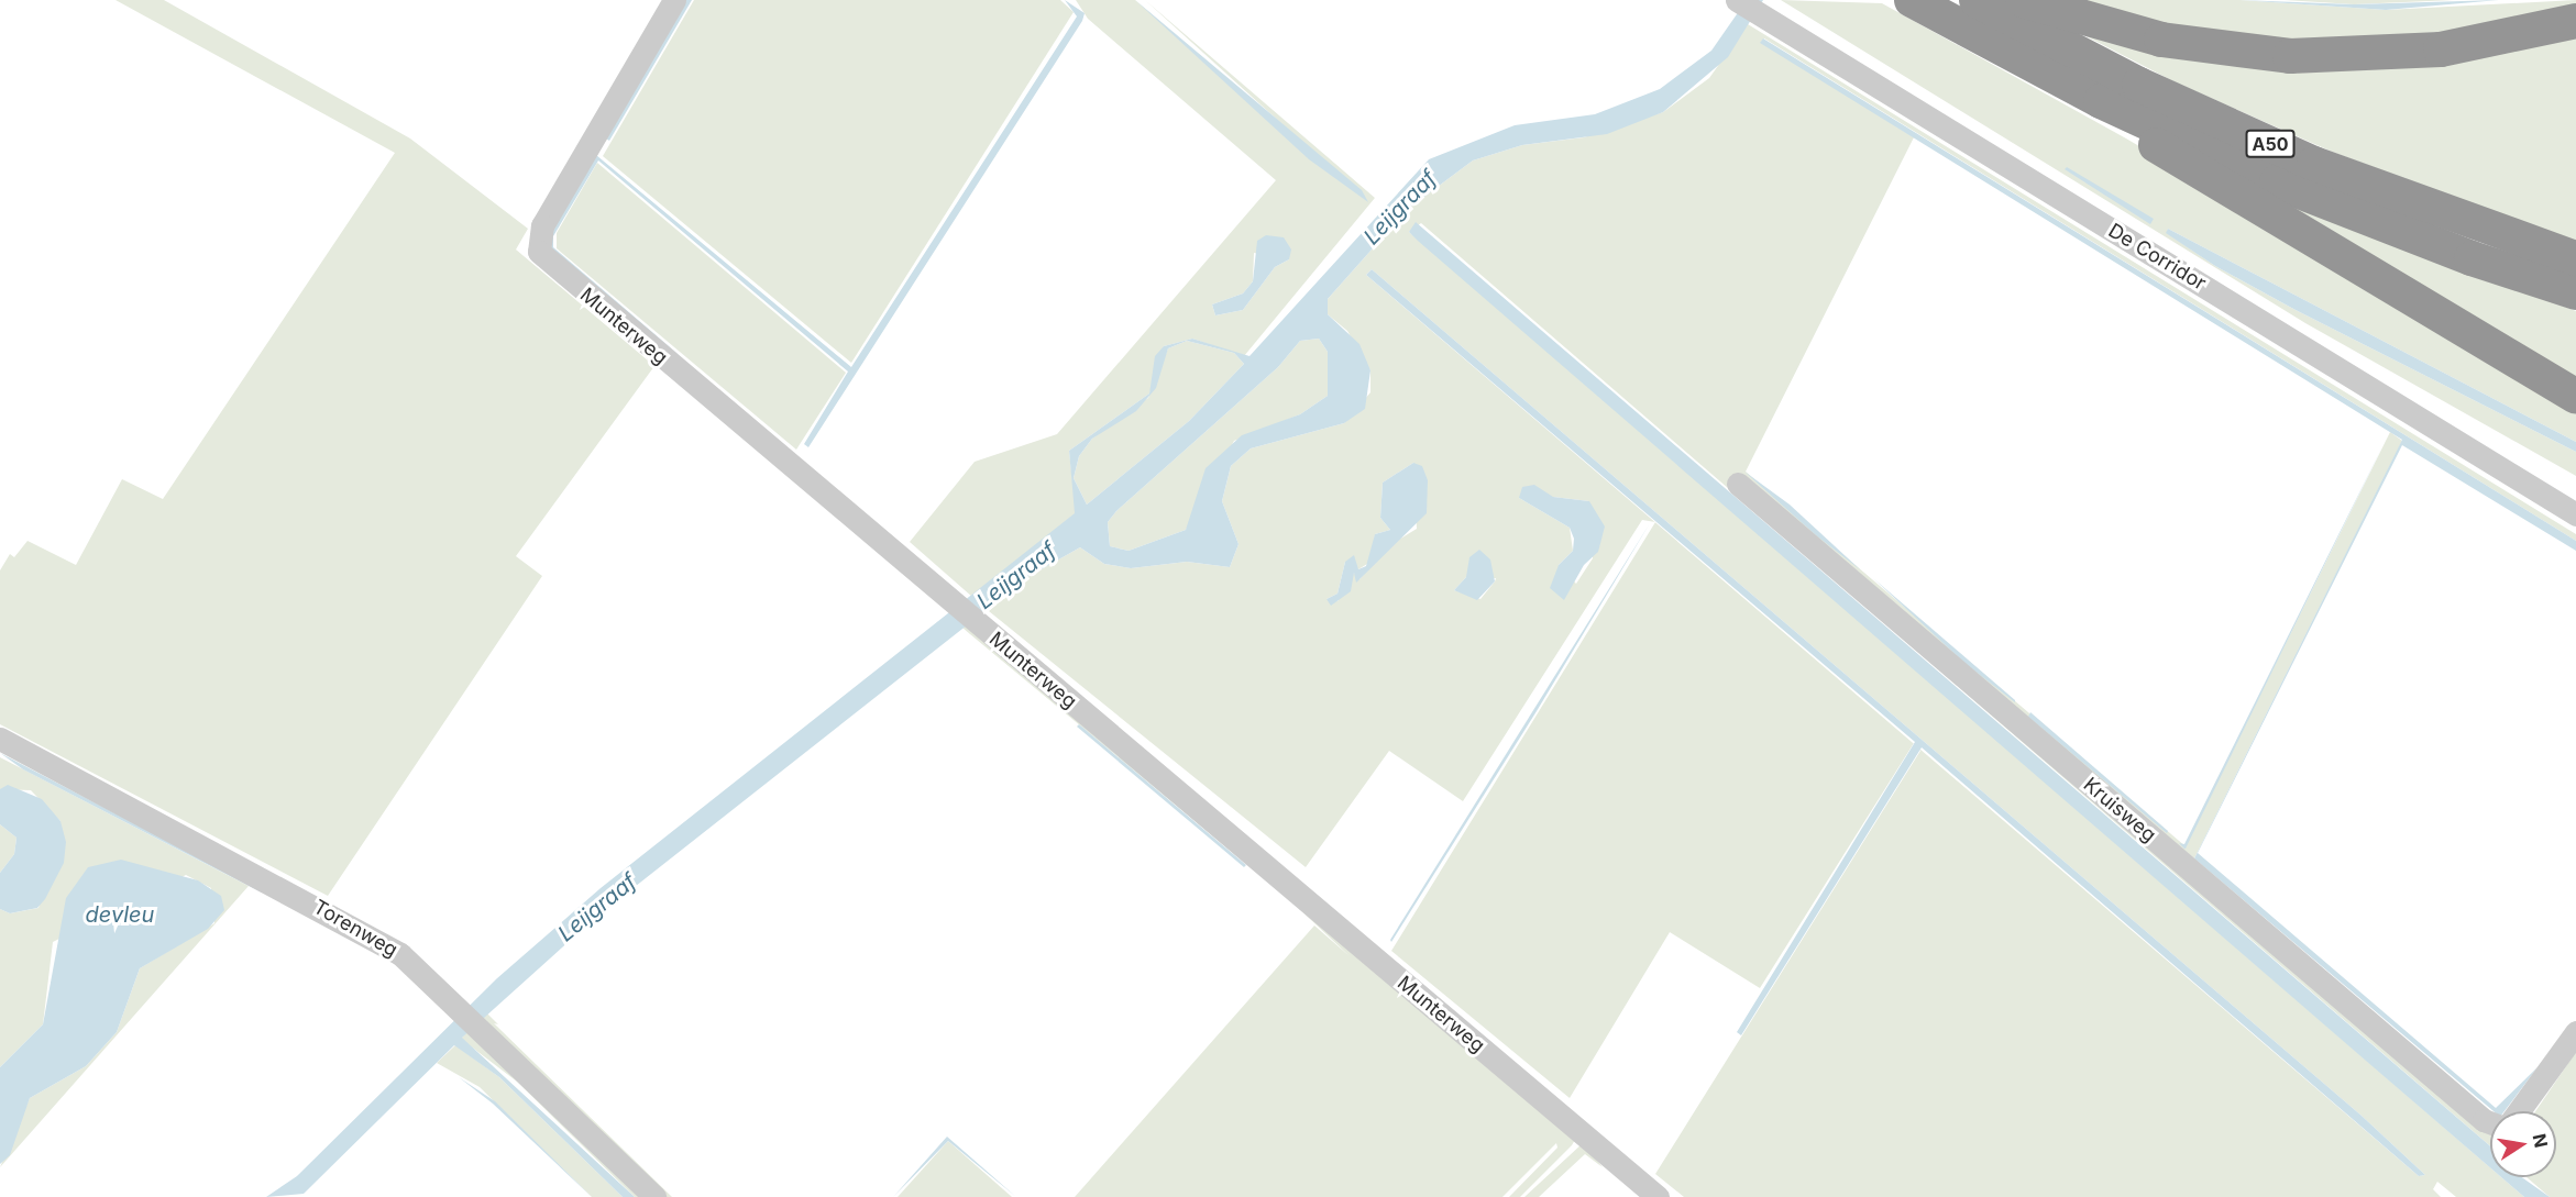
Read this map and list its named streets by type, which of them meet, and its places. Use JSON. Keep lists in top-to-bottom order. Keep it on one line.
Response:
{"streets":{"highway":["A50"],"street":["De Corridor","Munterweg","Kruisweg","Torenweg"]},"water":["Leijgraaf","devleu"],"north":"right"}
